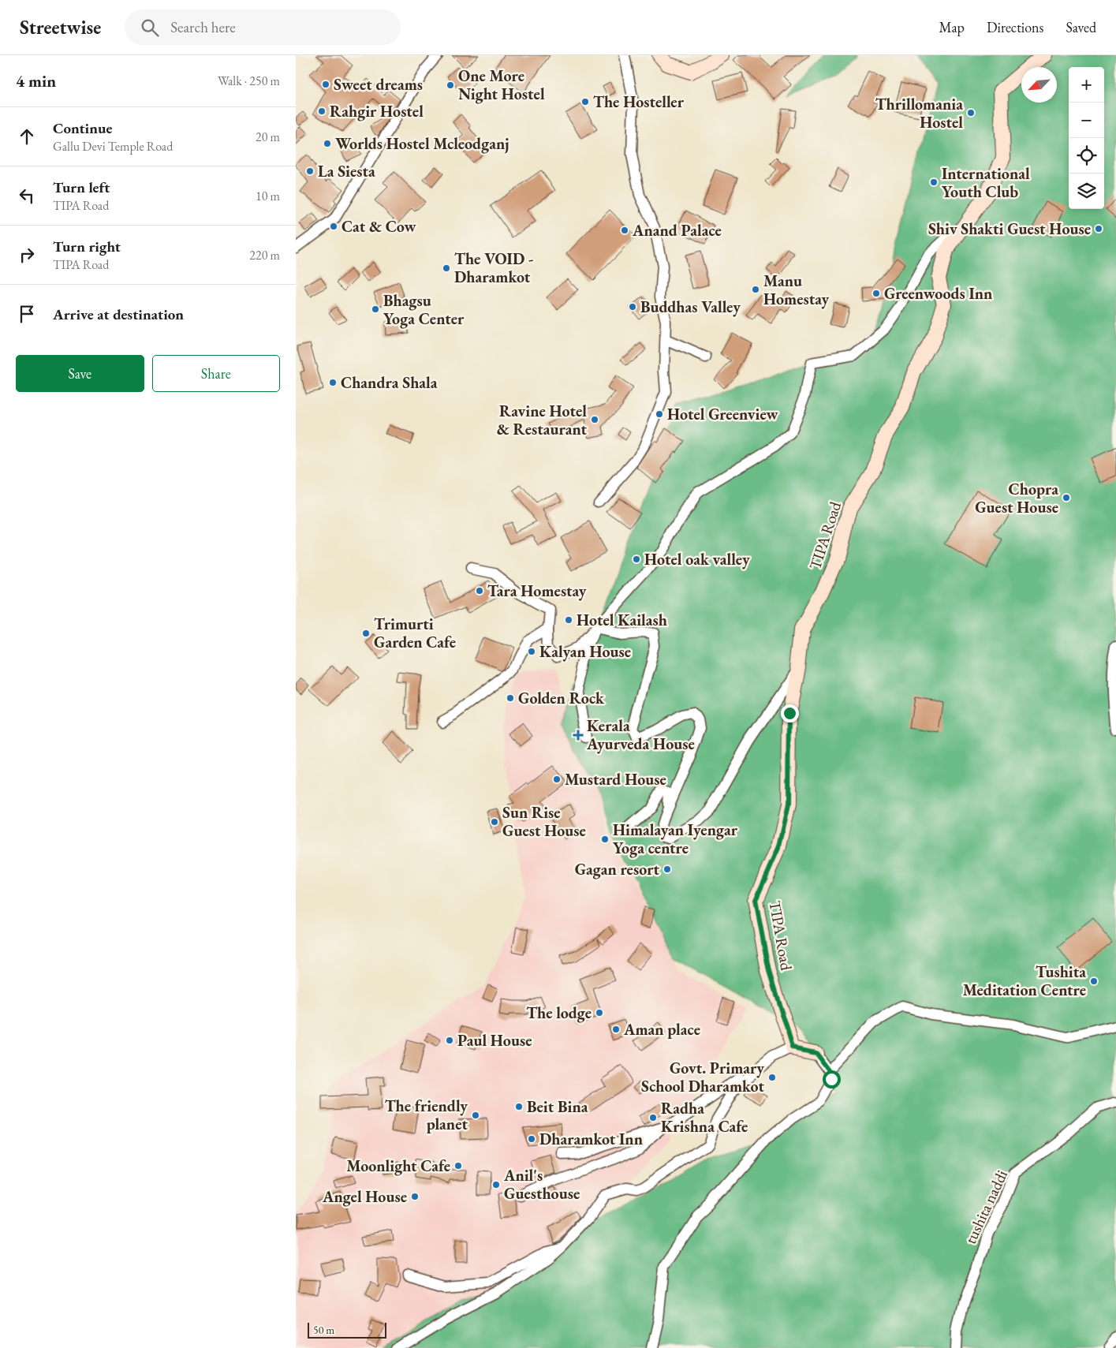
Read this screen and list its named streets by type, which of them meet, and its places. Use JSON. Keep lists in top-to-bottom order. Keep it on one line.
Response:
{"streets":{"street":["TIPA Road","tushita naddi"]},"places":{"other":["Sweet dreams","One More Night Hostel","The Hosteller","Rahgir Hostel","Thrillomania Hostel","Worlds Hostel Mcleodganj","La Siesta","International Youth Club","Cat & Cow","Shiv Shakti Guest House","Anand Palace","The VOID - Dharamkot","Manu Homestay","Greenwoods Inn","Buddhas Valley","Bhagsu Yoga Center","Chandra Shala","Hotel Greenview","Ravine Hotel & Restaurant","Chopra Guest House","Hotel oak valley","Tara Homestay","Hotel Kailash","Trimurti Garden Cafe","Kalyan House","Golden Rock","Mustard House","Sun Rise Guest House","Himalayan Iyengar Yoga centre","Gagan resort","Tushita Meditation Centre","The lodge","Aman place","Paul House","Govt. Primary School Dharamkot","Beit Bina","The friendly planet","Radha Krishna Cafe","Dharamkot Inn","Moonlight Cafe","Anil's Guesthouse","Angel House"],"health":["Kerala Ayurveda House"]},"scale_bar":"50 m","north":"bottom left","page":{"header":"Streetwise","search":"Search here","nav":["Map","Directions","Saved"],"heading":["4 min","Walk · 250 m"],"map_buttons":["+","−"],"list":[["Continue","Gallu Devi Temple Road","20 m"],["Turn left","TIPA Road","10 m"],["Turn right","TIPA Road","220 m"],"Arrive at destination"],"buttons":["Save","Share"],"scale":"50 m"}}
